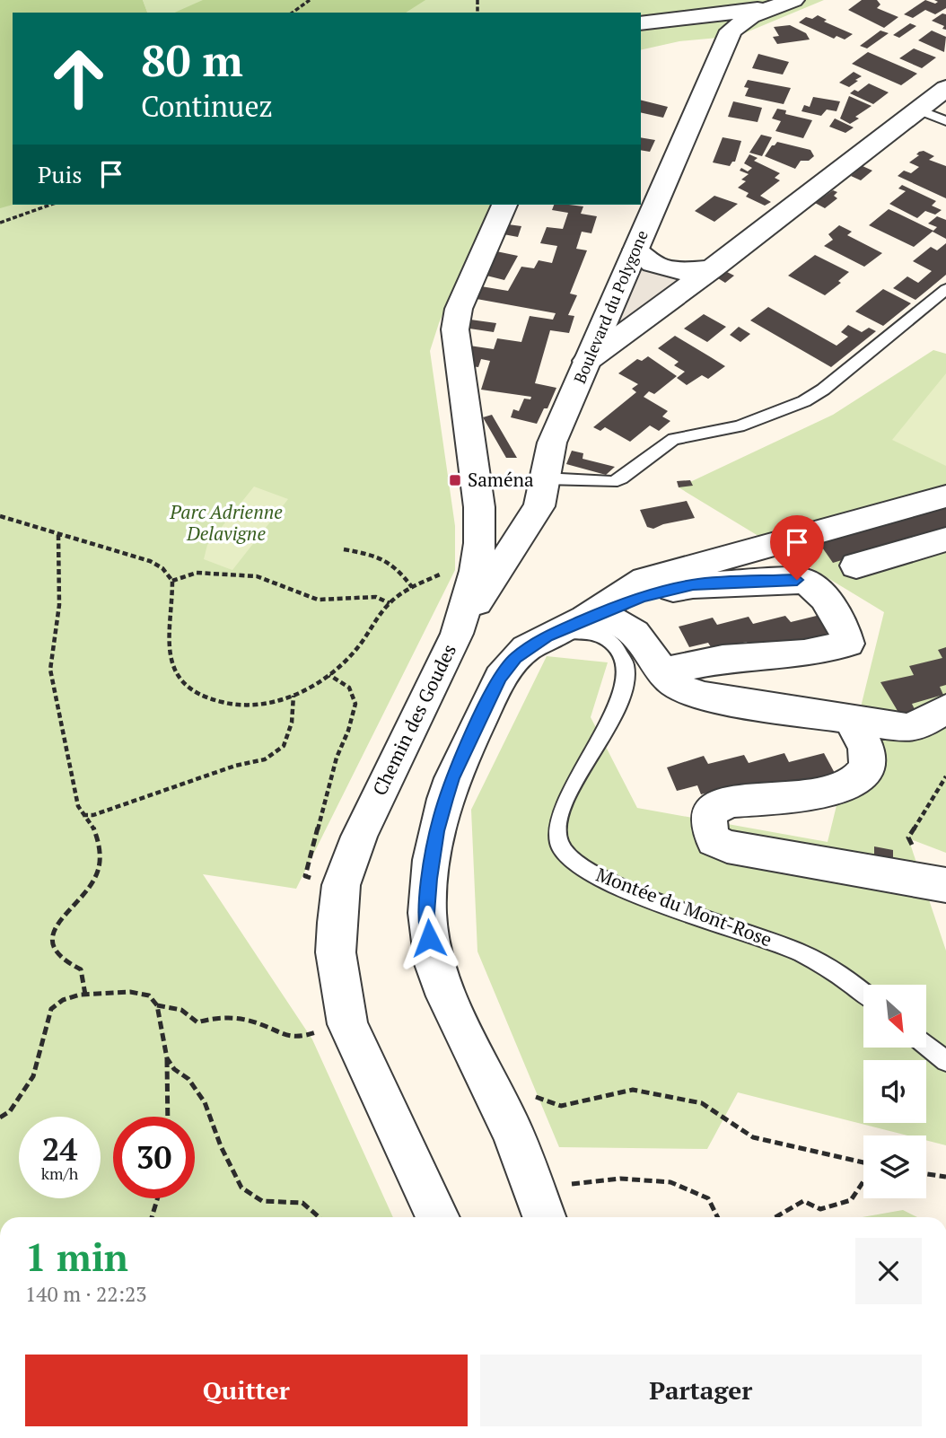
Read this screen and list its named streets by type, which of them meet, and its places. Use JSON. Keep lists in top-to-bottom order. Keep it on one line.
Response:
{"streets":{"street":["Boulevard du Polygone","Chemin des Goudes","Montée du Mont-Rose"]},"crossings":[["Boulevard du Polygone","Chemin des Goudes"]],"parks":["Parc Adrienne Delavigne"],"places":{"transit":["Saména"]},"north":"bottom right","page":{"turn":["80 m","Continuez"],"then":"Puis","speed":"24 km/h","limit":"30","heading":["1 min","140 m · 22:23"],"buttons":["Quitter","Partager"]}}
